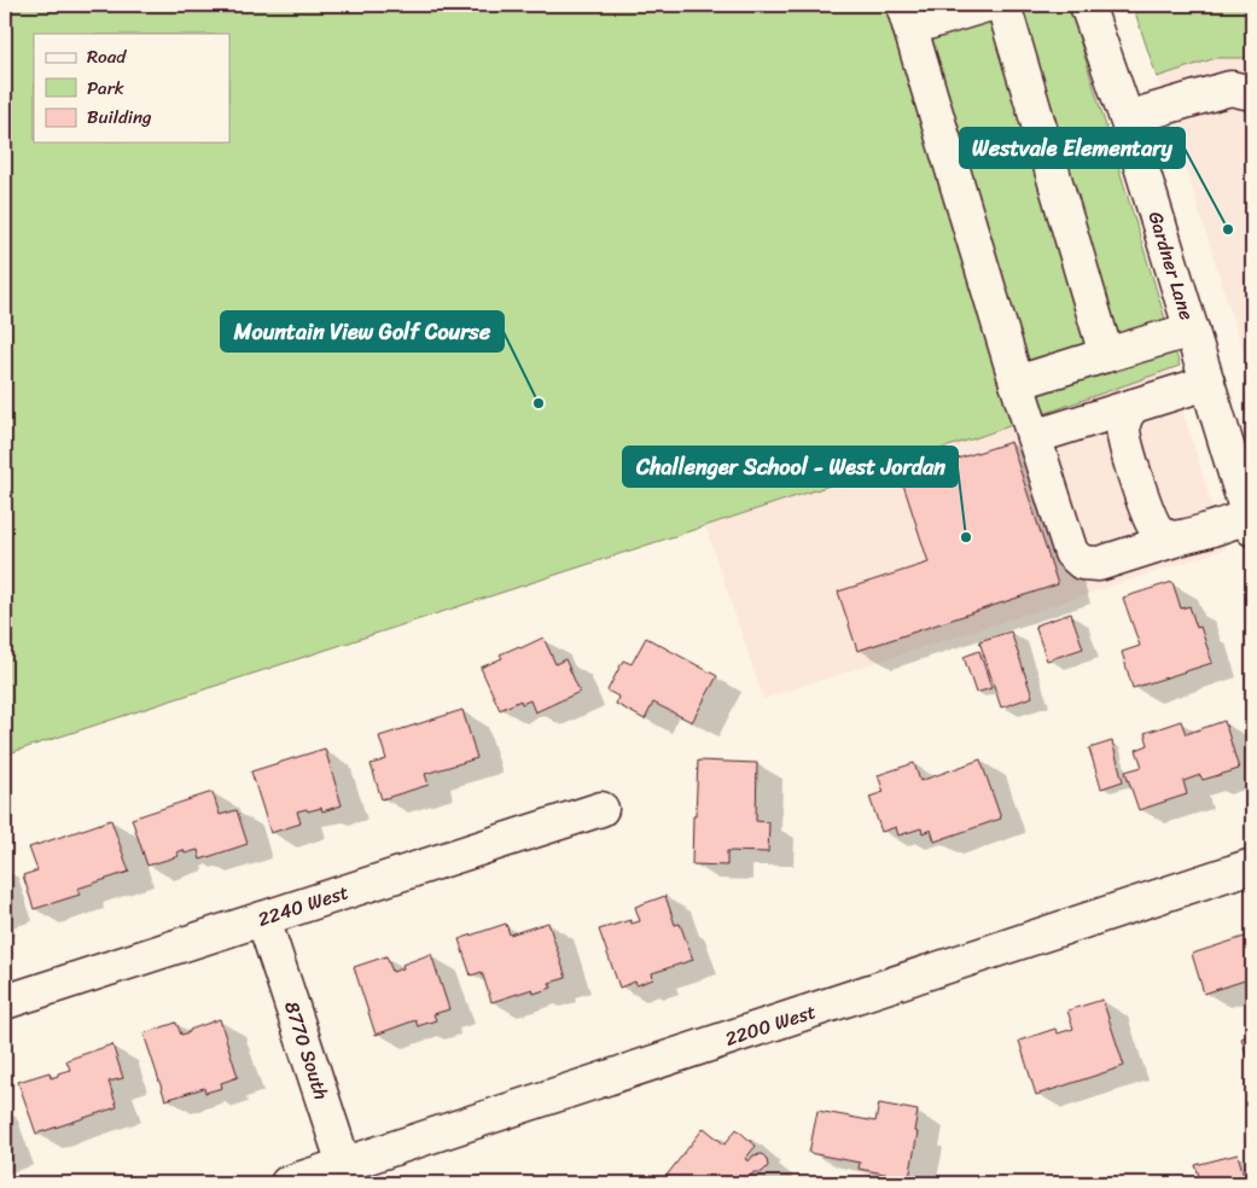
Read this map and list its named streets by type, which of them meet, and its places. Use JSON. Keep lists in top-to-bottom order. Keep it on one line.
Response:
{"streets":{"street":["Gardner Lane","2240 West","2200 West","8770 South"]},"crossings":[["2240 West","8770 South"],["2200 West","8770 South"]],"places":["Westvale Elementary","Mountain View Golf Course","Challenger School - West Jordan"],"legend":["Road","Park","Building"]}
